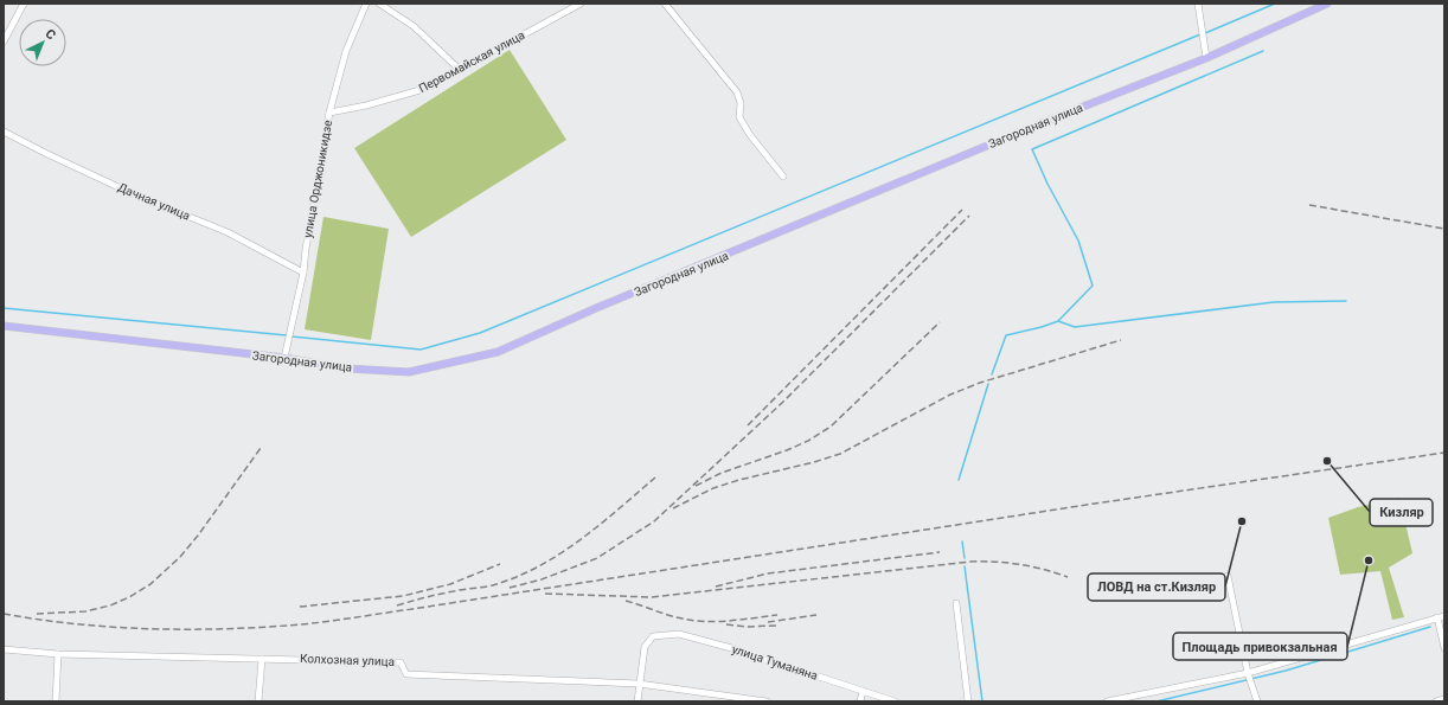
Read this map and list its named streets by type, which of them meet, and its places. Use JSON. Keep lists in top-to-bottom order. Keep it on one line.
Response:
{"streets":{"main road":["Загородная улица"],"street":["Первомайская улица","улица Орджоникидзе","Дачная улица","Колхозная улица","улица Туманяна"]},"crossings":[["Первомайская улица","улица Орджоникидзе"],["Загородная улица","улица Орджоникидзе"],["улица Орджоникидзе","Дачная улица"],["Колхозная улица","улица Туманяна"]],"places":["Кизляр","ЛОВД на ст.Кизляр","Площадь привокзальная"],"north":"top right"}
